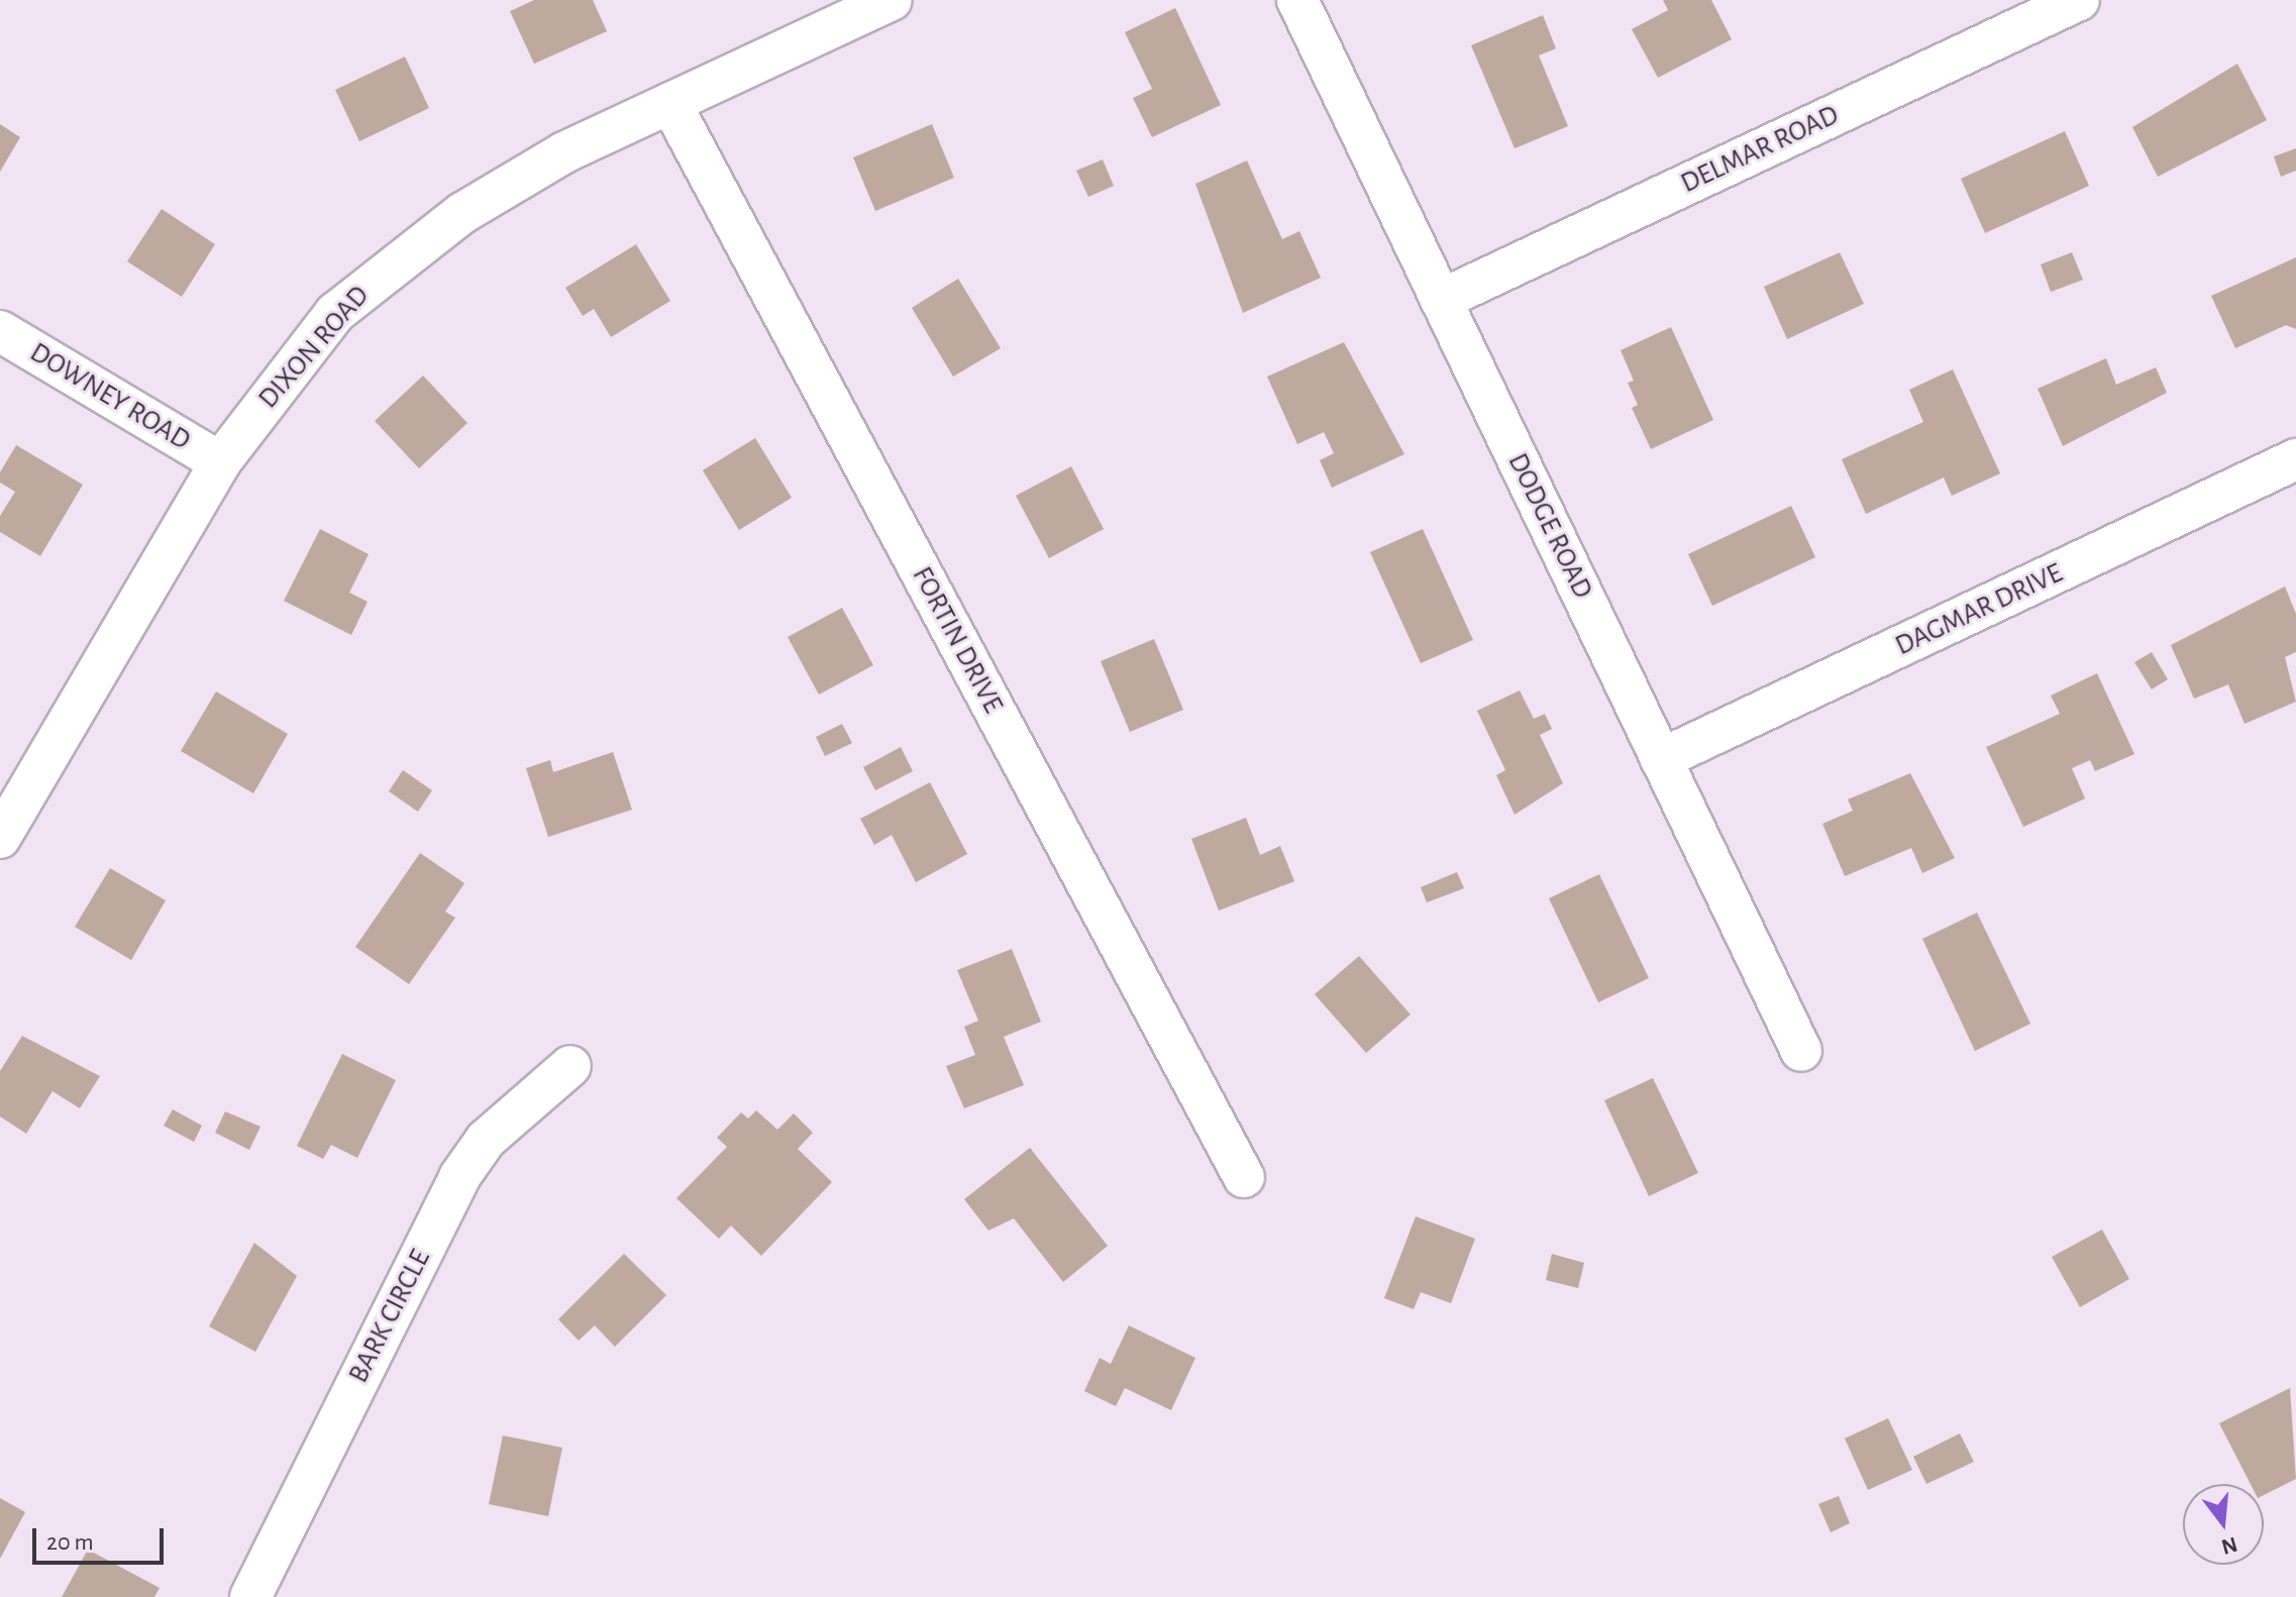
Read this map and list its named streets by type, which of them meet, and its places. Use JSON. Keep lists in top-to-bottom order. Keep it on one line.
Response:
{"streets":{"street":["DELMAR ROAD","DIXON ROAD","DOWNEY ROAD","DODGE ROAD","DAGMAR DRIVE","FORTIN DRIVE","BARK CIRCLE"]},"crossings":[["DELMAR ROAD","DODGE ROAD"],["DIXON ROAD","DOWNEY ROAD"],["DIXON ROAD","FORTIN DRIVE"],["DODGE ROAD","DAGMAR DRIVE"]],"scale_bar":"20 m","north":"bottom"}
